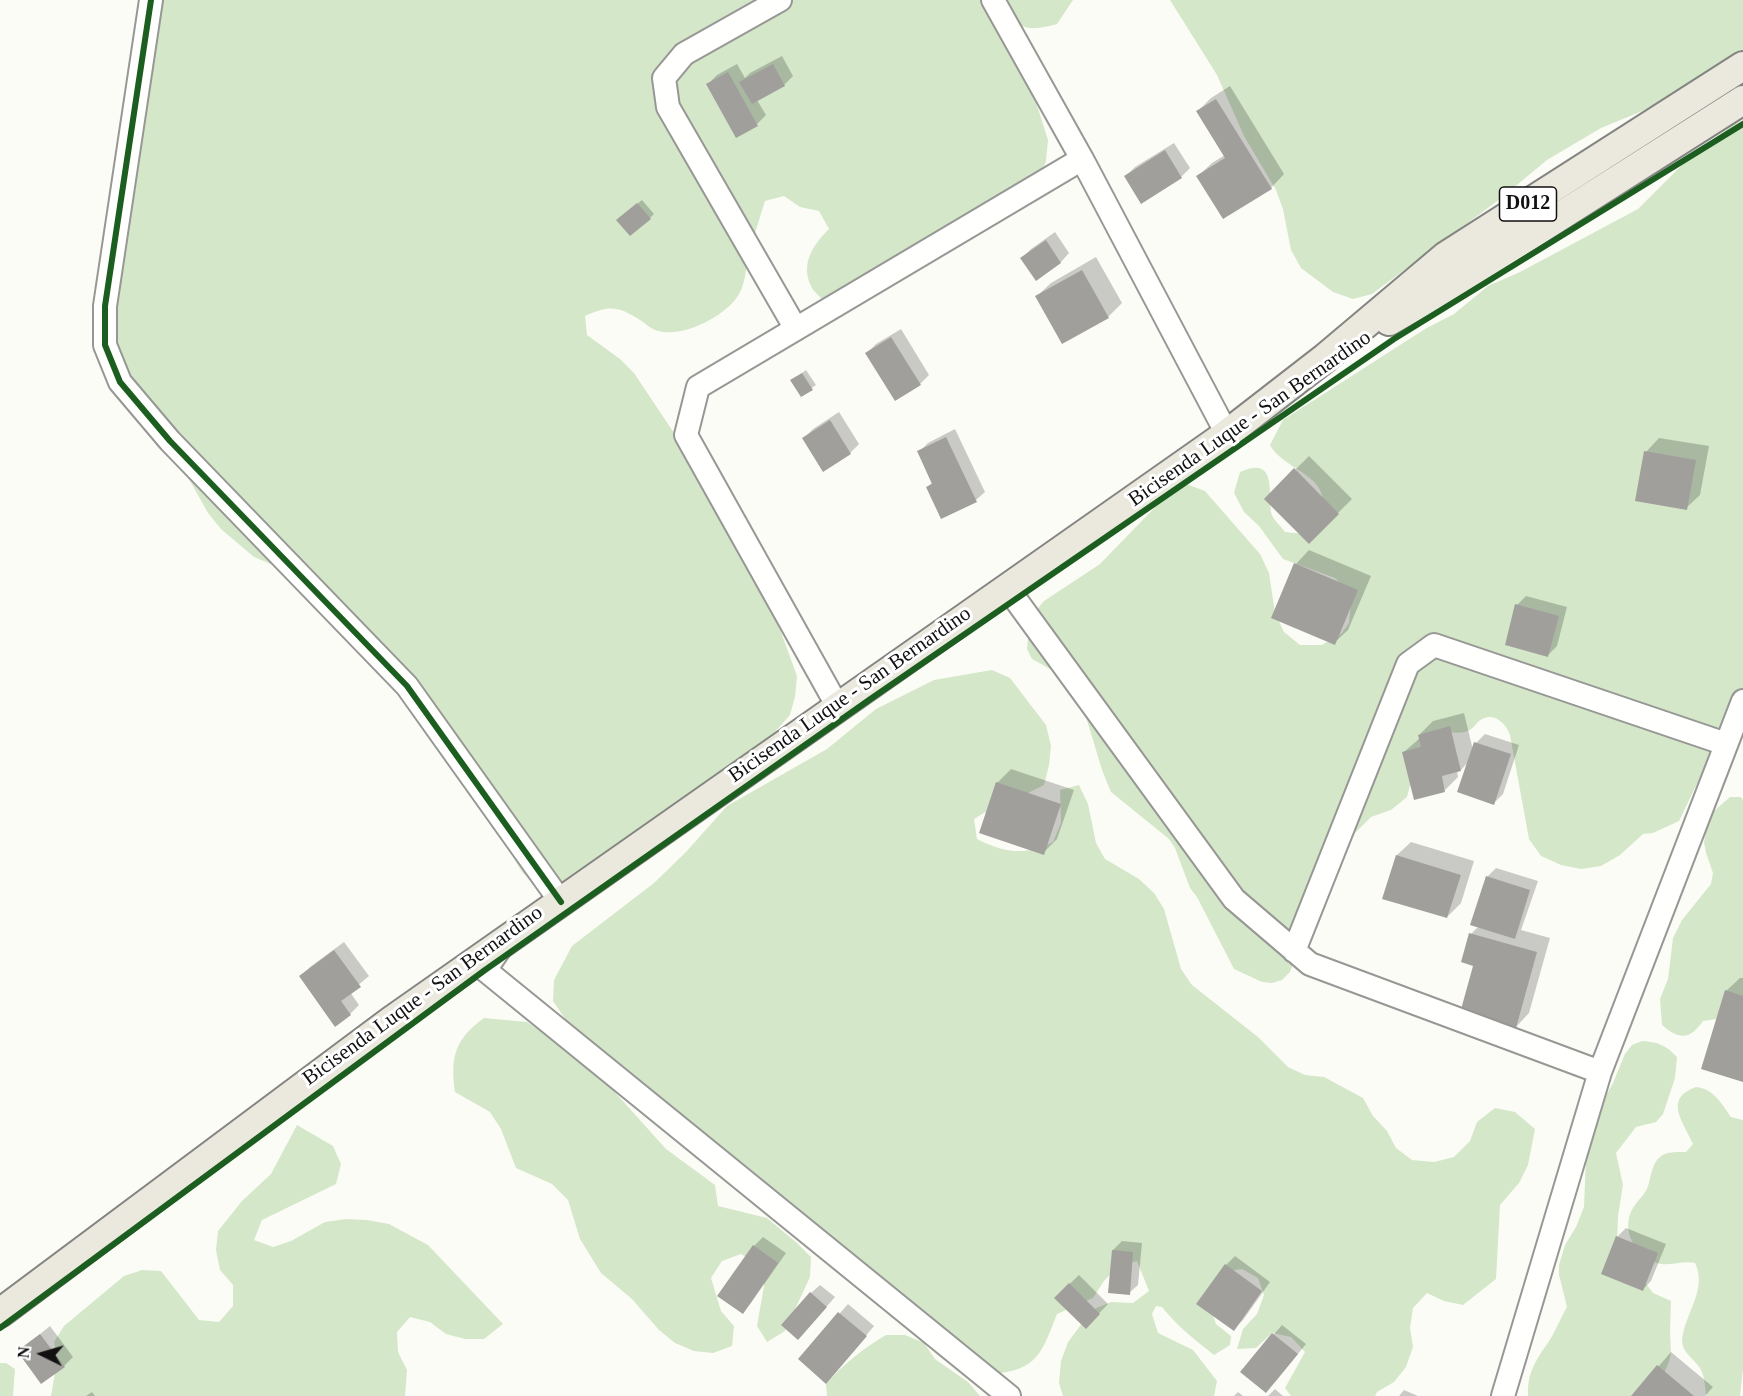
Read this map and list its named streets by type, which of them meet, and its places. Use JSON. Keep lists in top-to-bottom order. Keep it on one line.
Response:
{"streets":{"main road":["D012"],"cycle path":["Bicisenda Luque - San Bernardino"]},"north":"left"}
